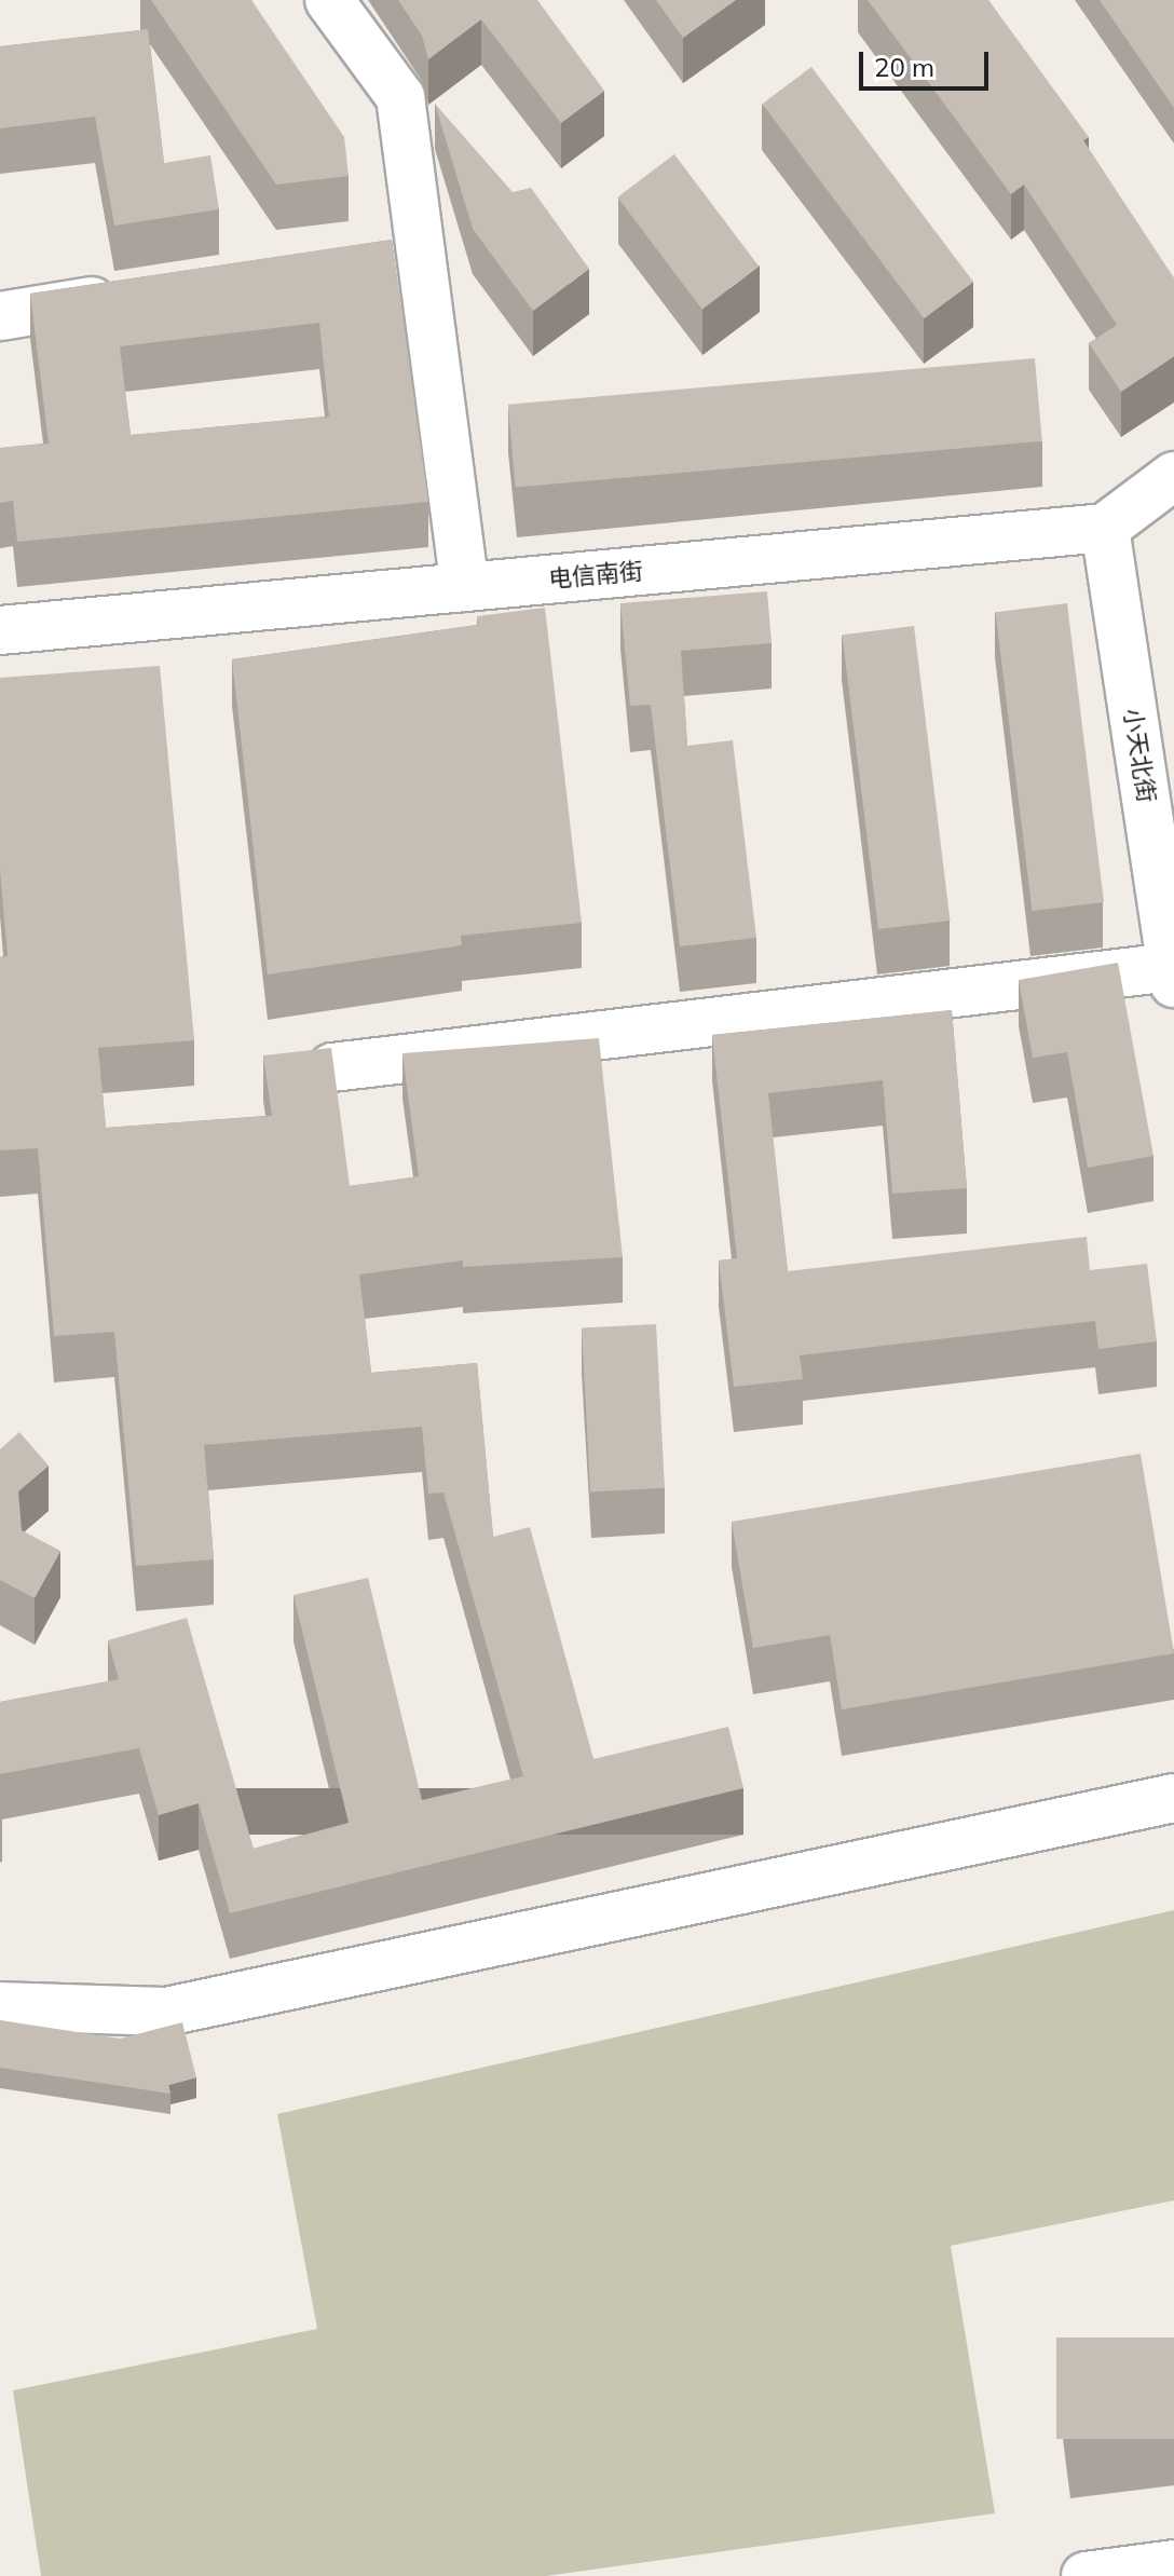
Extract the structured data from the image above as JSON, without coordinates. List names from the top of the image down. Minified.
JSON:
{"streets":{"street":["电信南街","小天北街"]},"crossings":[["电信南街","小天北街"]],"scale_bar":"20 m"}
